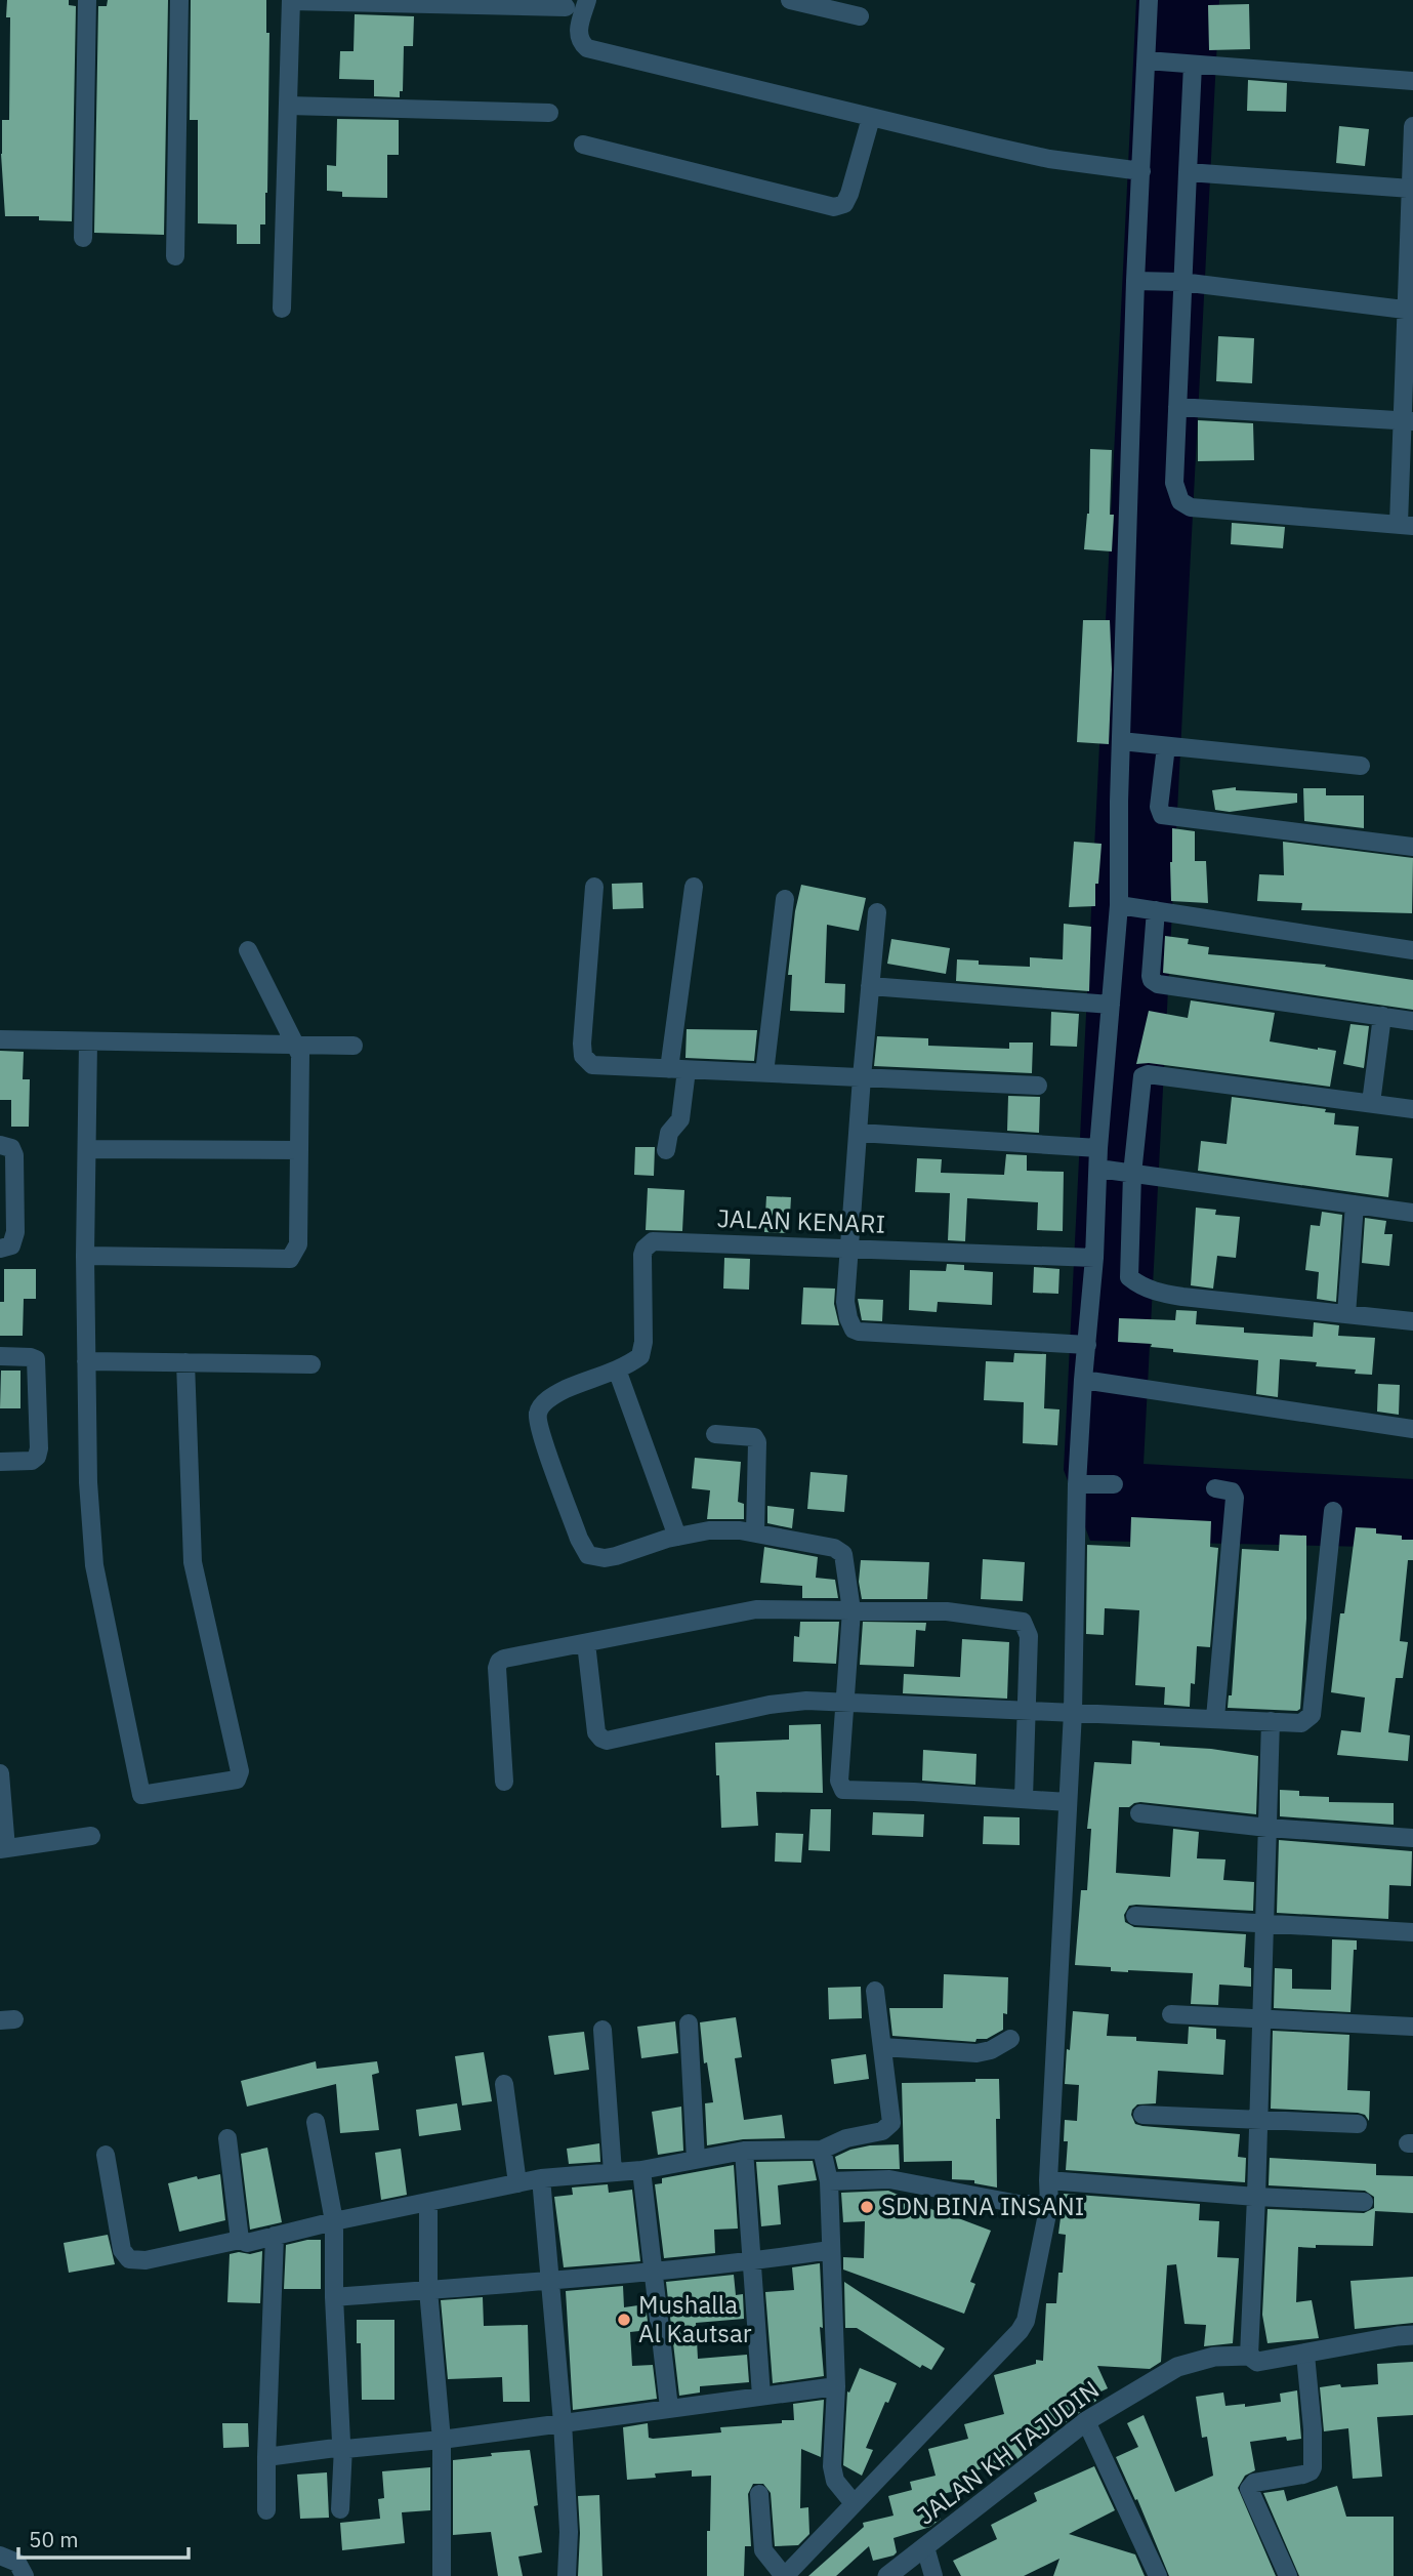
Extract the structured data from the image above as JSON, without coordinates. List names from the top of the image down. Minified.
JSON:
{"streets":{"street":["JALAN KENARI","JALAN KH TAJUDIN"]},"places":["SDN BINA INSANI","Mushalla Al Kautsar"],"scale_bar":"50 m"}
